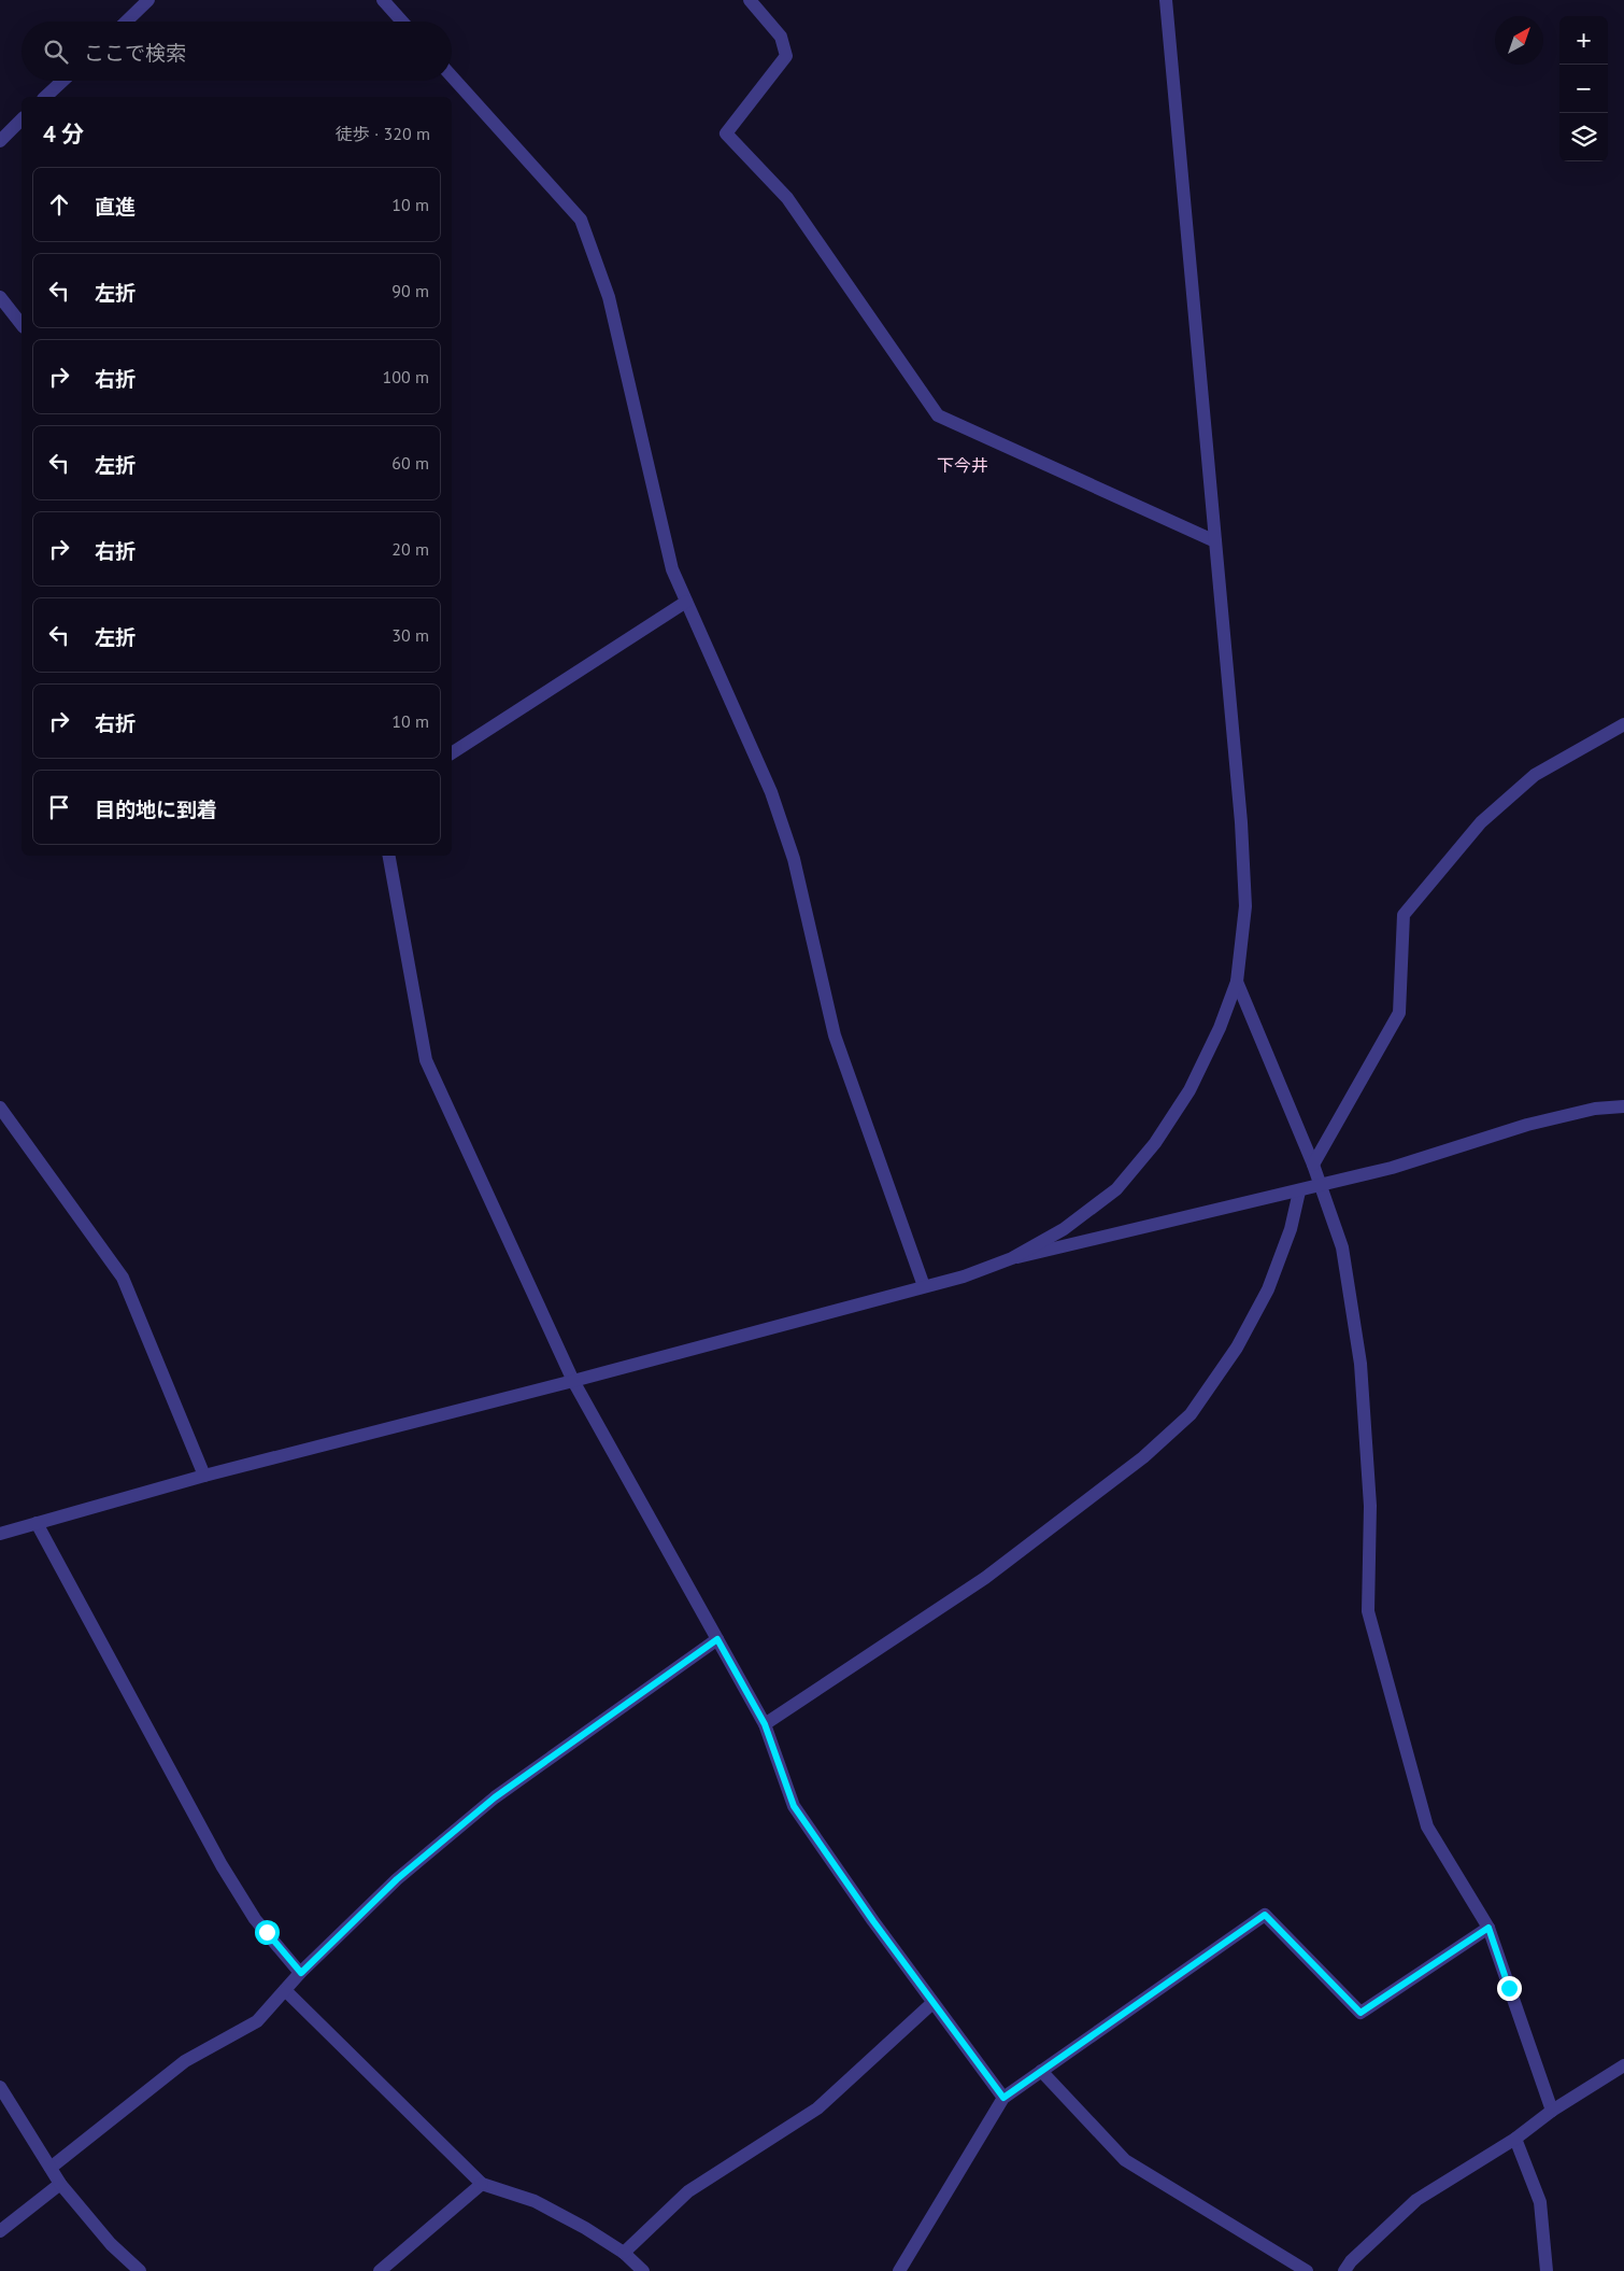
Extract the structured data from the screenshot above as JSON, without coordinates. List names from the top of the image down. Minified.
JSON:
{"districts":["下今井"],"north":"top right","page":{"map_buttons":["+","−"],"search":"ここで検索","heading":["4 分","徒歩 · 320 m"],"list":[["直進","10 m"],["左折","90 m"],["右折","100 m"],["左折","60 m"],["右折","20 m"],["左折","30 m"],["右折","10 m"],"目的地に到着"]}}
